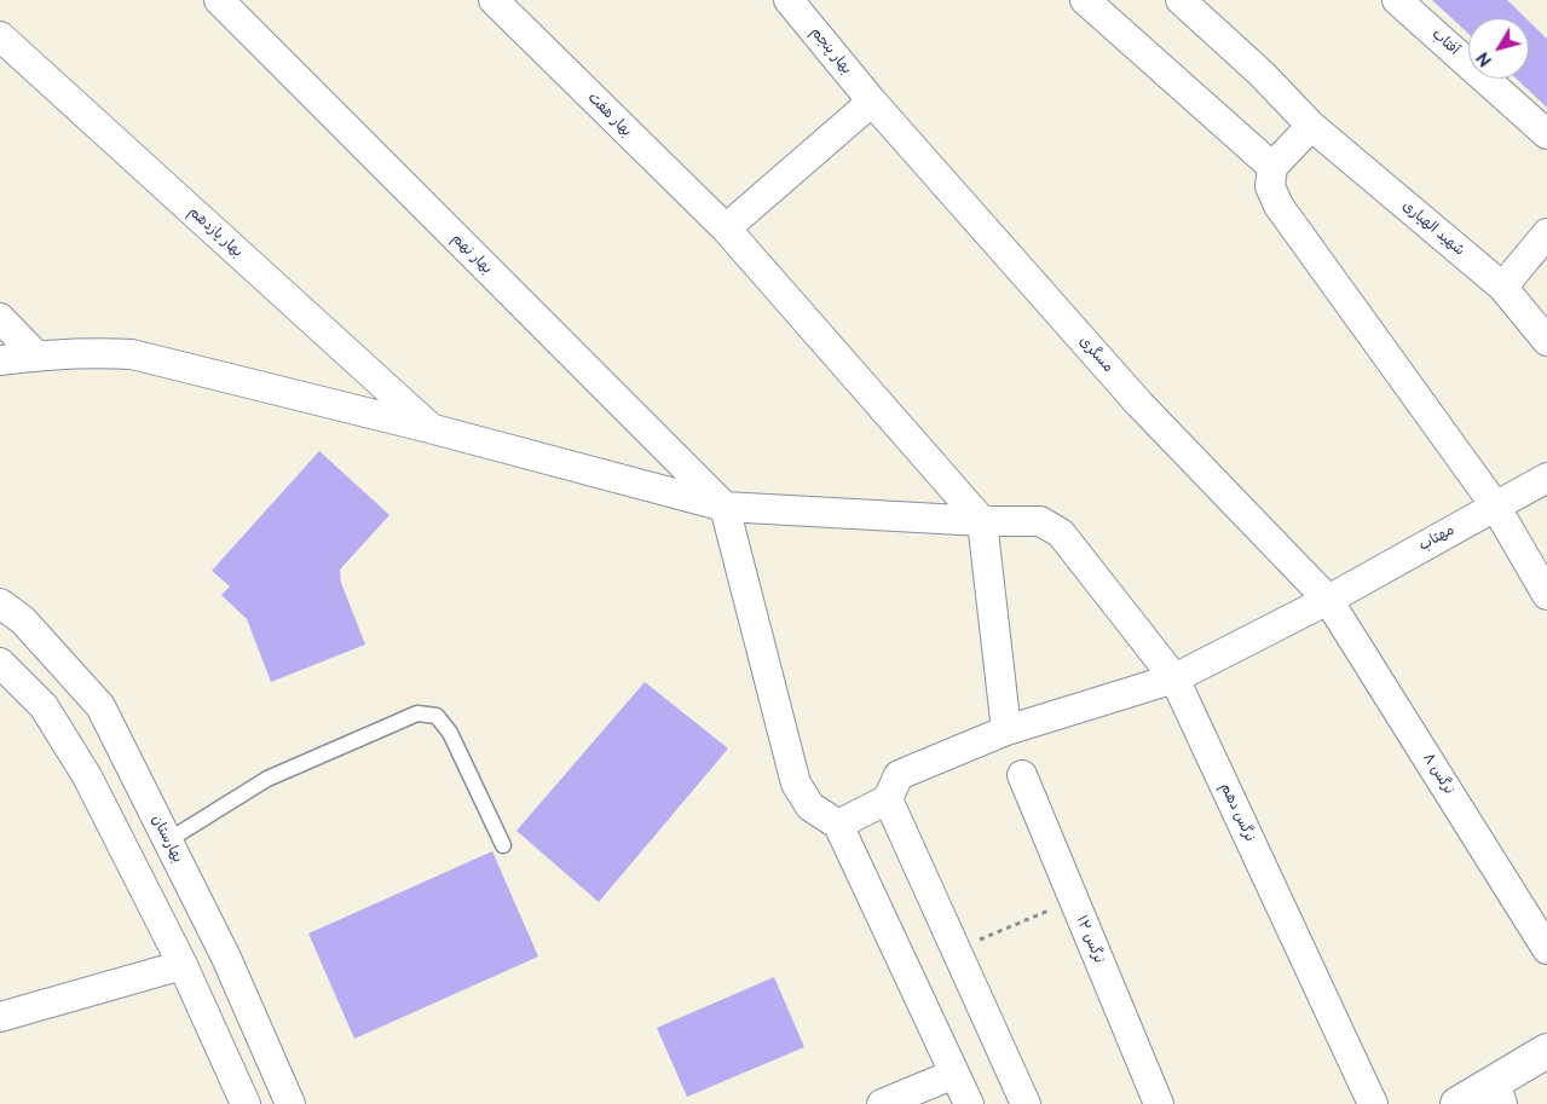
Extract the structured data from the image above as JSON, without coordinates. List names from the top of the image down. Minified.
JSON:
{"streets":{"street":["آفتاب","بهار پنجم","بهار هفت","شهید الهیاری","بهار یازدهم","بهار نهم","مسگری","مهتاب","نرگس ۸","نرگس دهم","بهارستان","نرگس ۱۲"]},"crossings":[["بهار پنجم","مسگری"],["بهار هفت","نرگس دهم"],["بهار یازدهم","نرگس دهم"],["بهار نهم","نرگس دهم"],["مسگری","مهتاب"],["مسگری","نرگس ۸"],["مهتاب","نرگس ۸"]],"north":"bottom left"}
